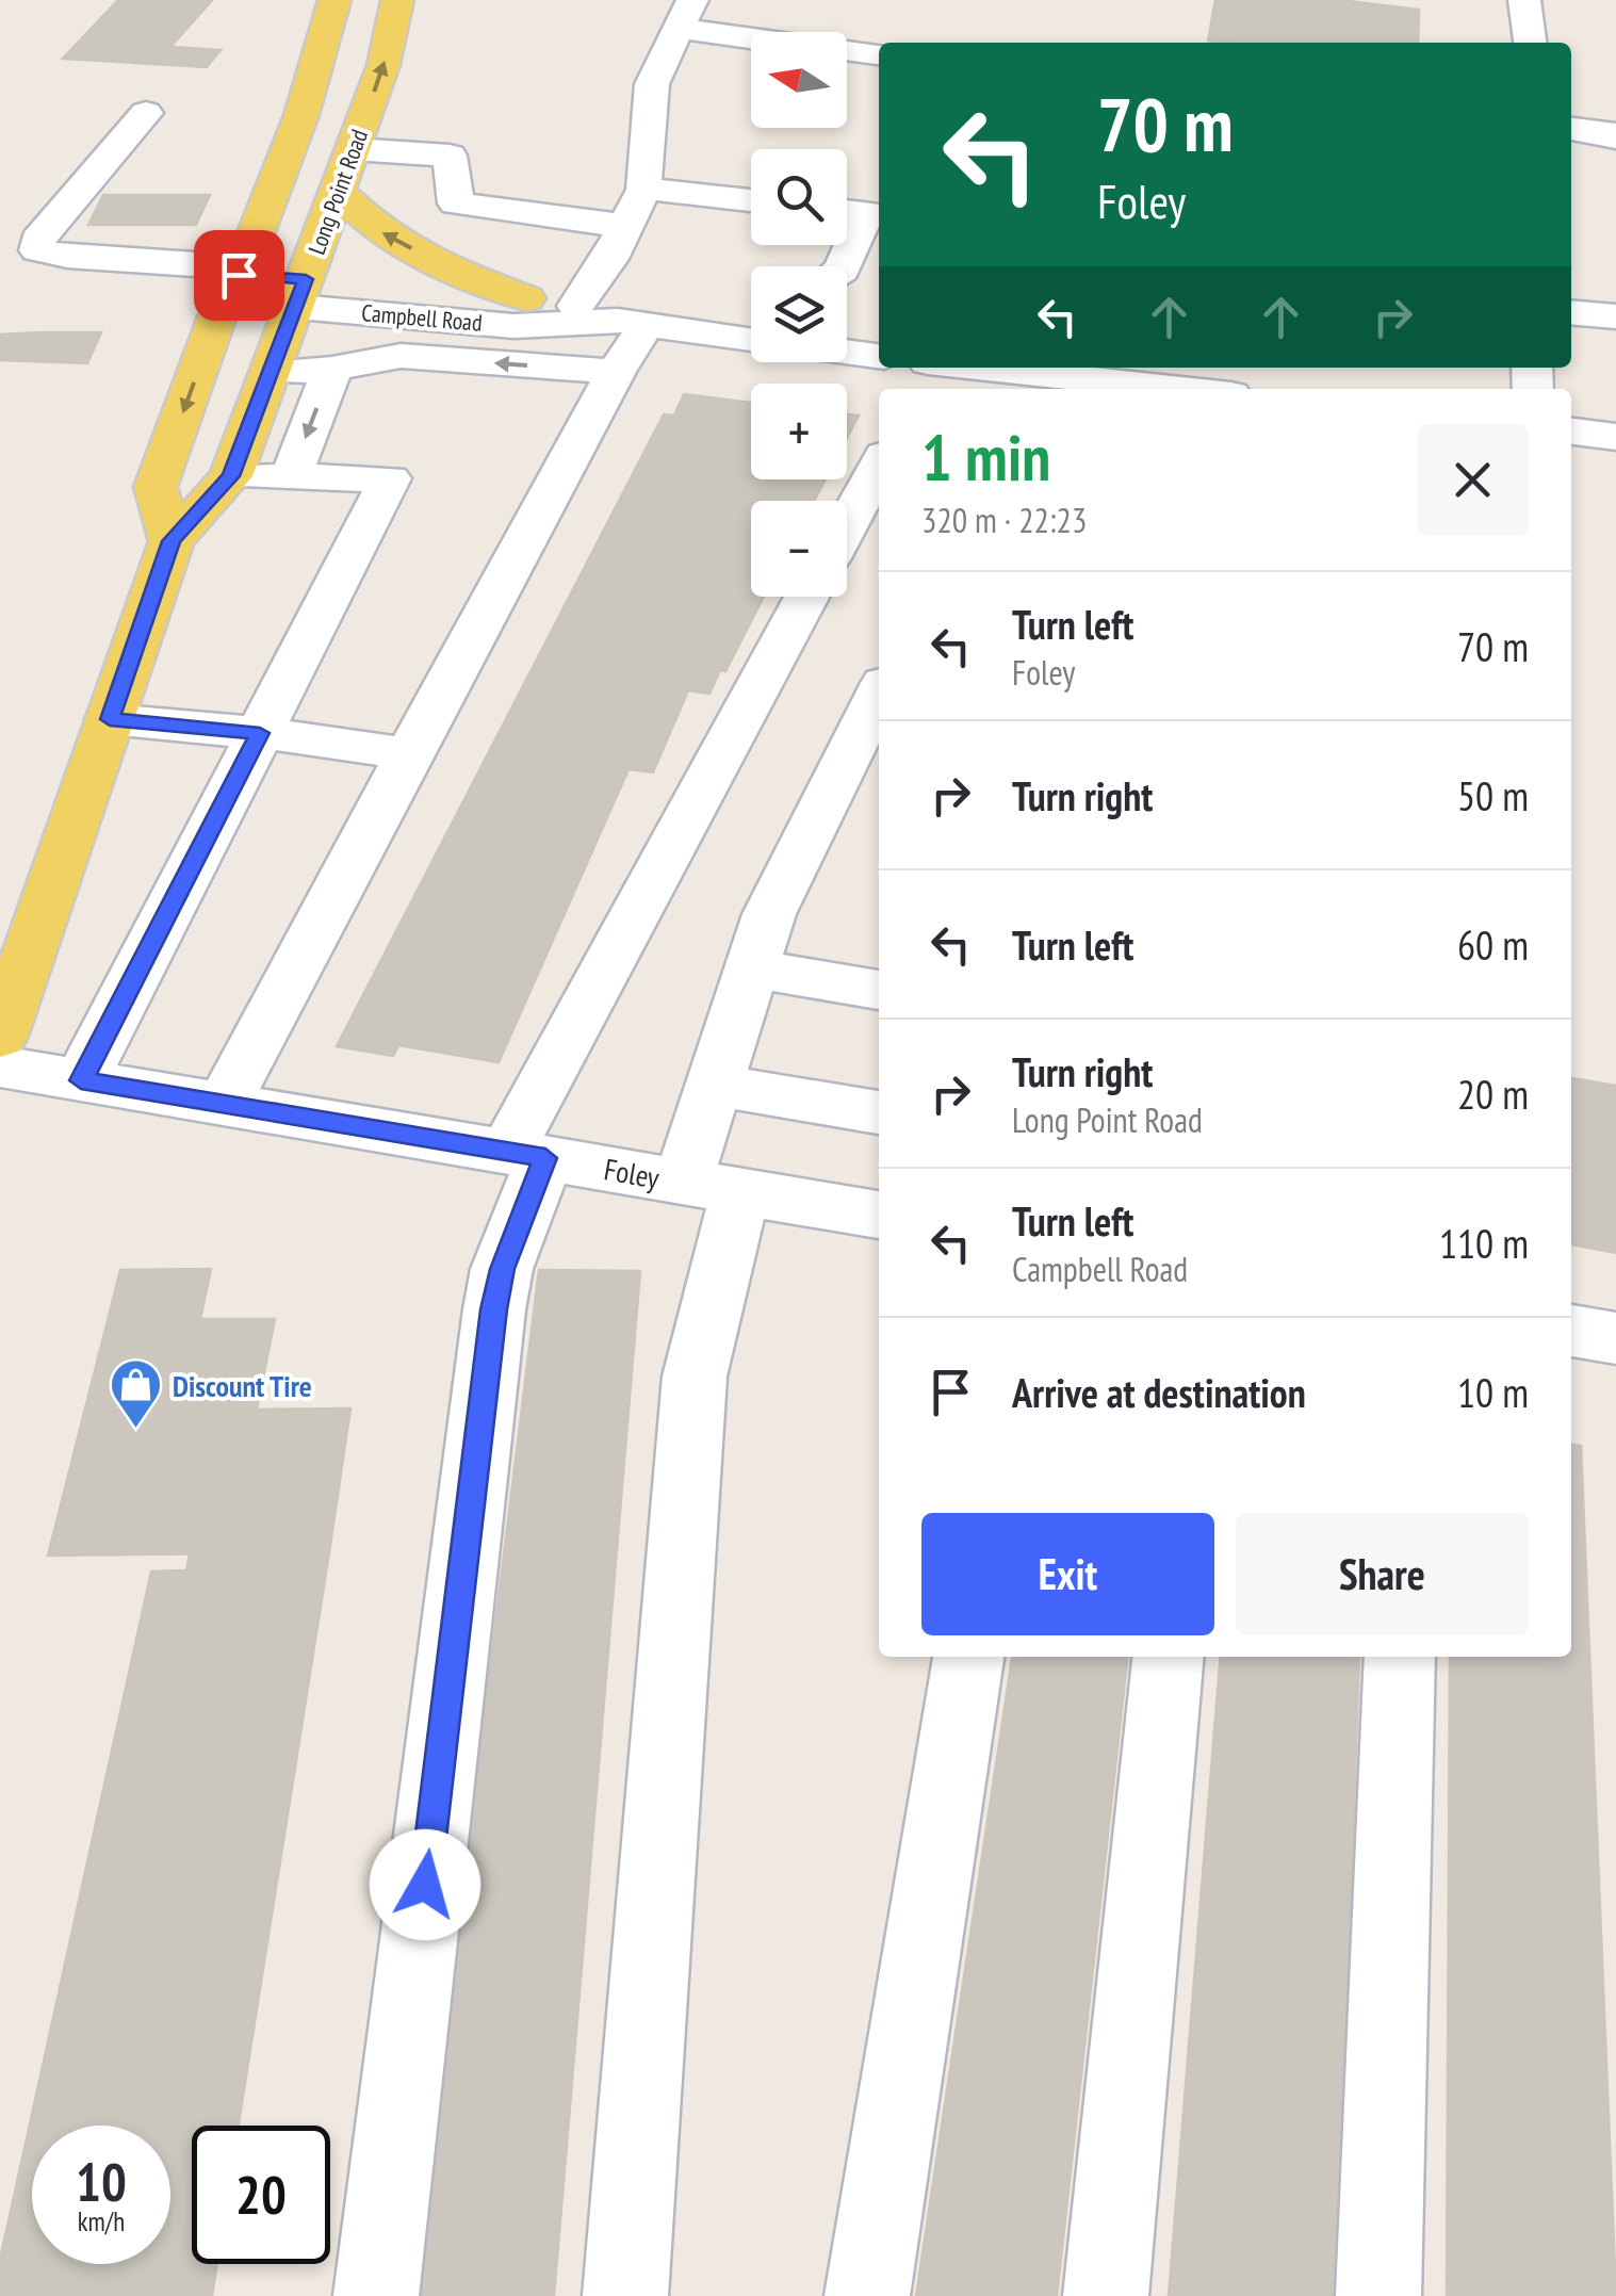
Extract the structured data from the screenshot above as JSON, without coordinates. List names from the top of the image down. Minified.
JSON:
{"streets":{"main road":["Long Point Road"],"street":["Campbell Road","Foley"]},"crossings":[["Long Point Road","Campbell Road"]],"places":{"shop":["Discount Tire"]},"north":"left","page":{"map_buttons":["+","−"],"turn":["70 m","Foley"],"heading":["1 min","320 m · 22:23"],"list":[{"name":"Turn left","note":"Foley","value":"70 m"},{"name":"Turn right","value":"50 m"},{"name":"Turn left","value":"60 m"},{"name":"Turn right","note":"Long Point Road","value":"20 m"},{"name":"Turn left","note":"Campbell Road","value":"110 m"},{"name":"Arrive at destination","value":"10 m"}],"buttons":["Exit","Share"],"speed":"10 km/h","limit":"20"}}
